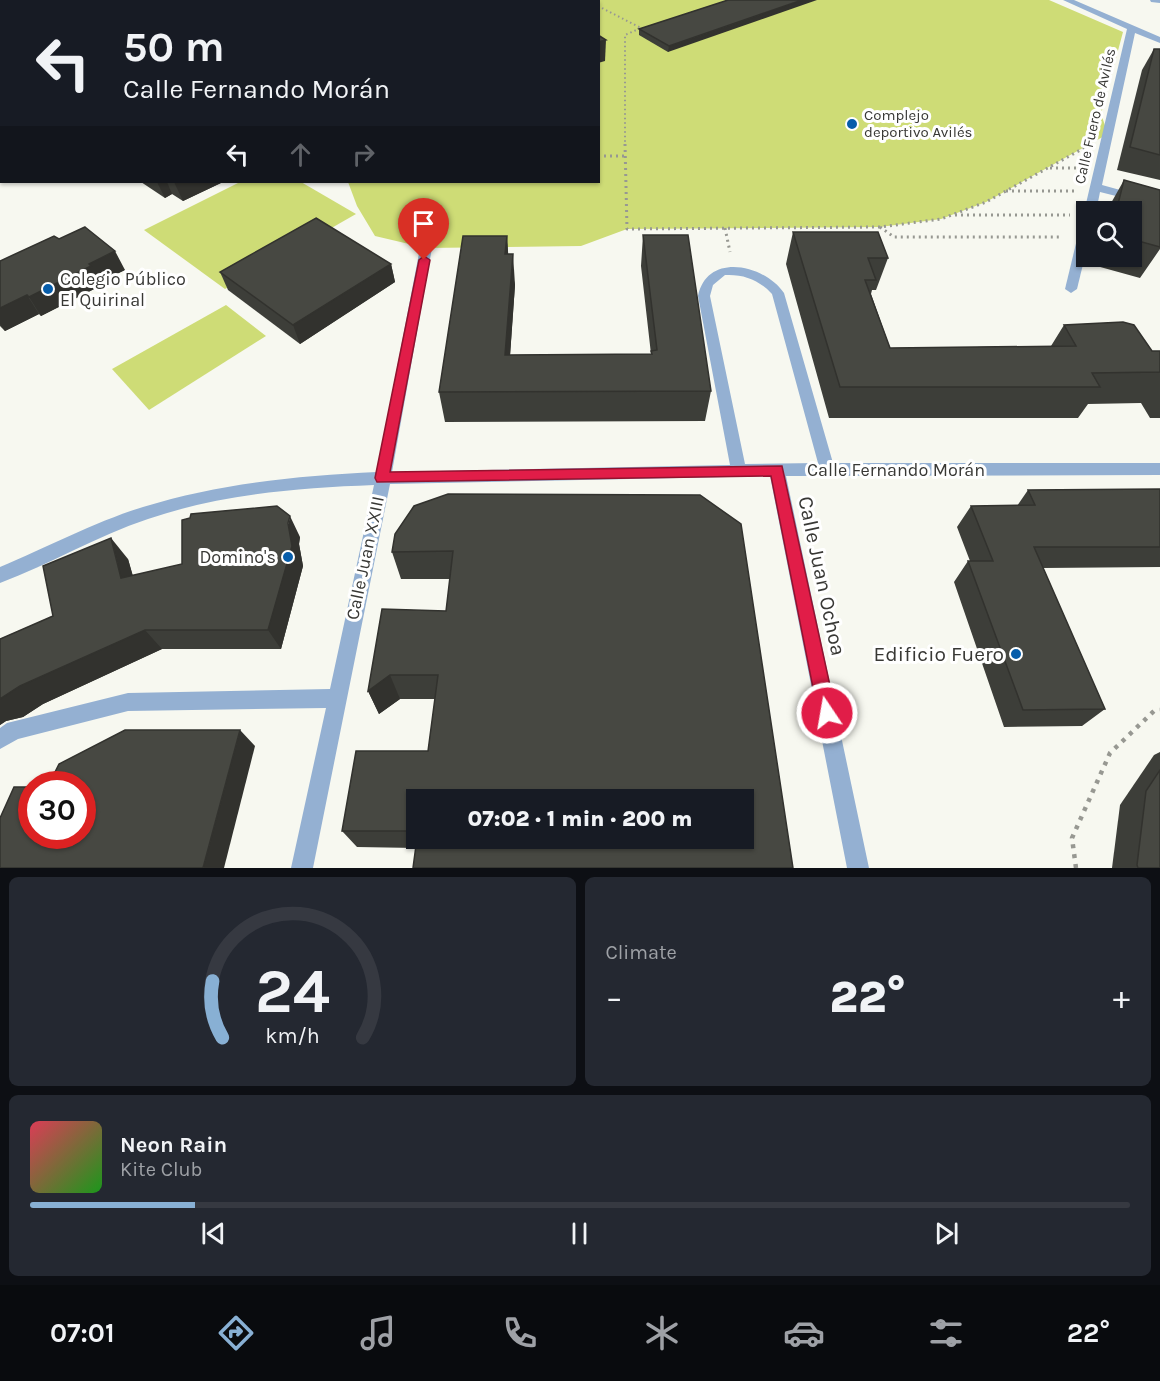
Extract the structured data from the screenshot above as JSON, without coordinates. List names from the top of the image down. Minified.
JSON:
{"streets":{"street":["Calle Fuero de Avilés","Calle Fernando Morán","Calle Juan XXIII","Calle Juan Ochoa"]},"crossings":[["Calle Fernando Morán","Calle Juan XXIII"],["Calle Fernando Morán","Calle Juan Ochoa"]],"places":["Complejo deportivo Avilés","Colegio Público El Quirinal","Domino's","Edificio Fuero"],"page":{"turn":["50 m","Calle Fernando Morán"],"limit":"30","trip":"07:02 · 1 min · 200 m","tile":"Climate","heat":["−","22°","+"],"song":["Neon Rain","Kite Club"],"tabs":["07:01","22°"],"gauge":["24","km/h"]}}
